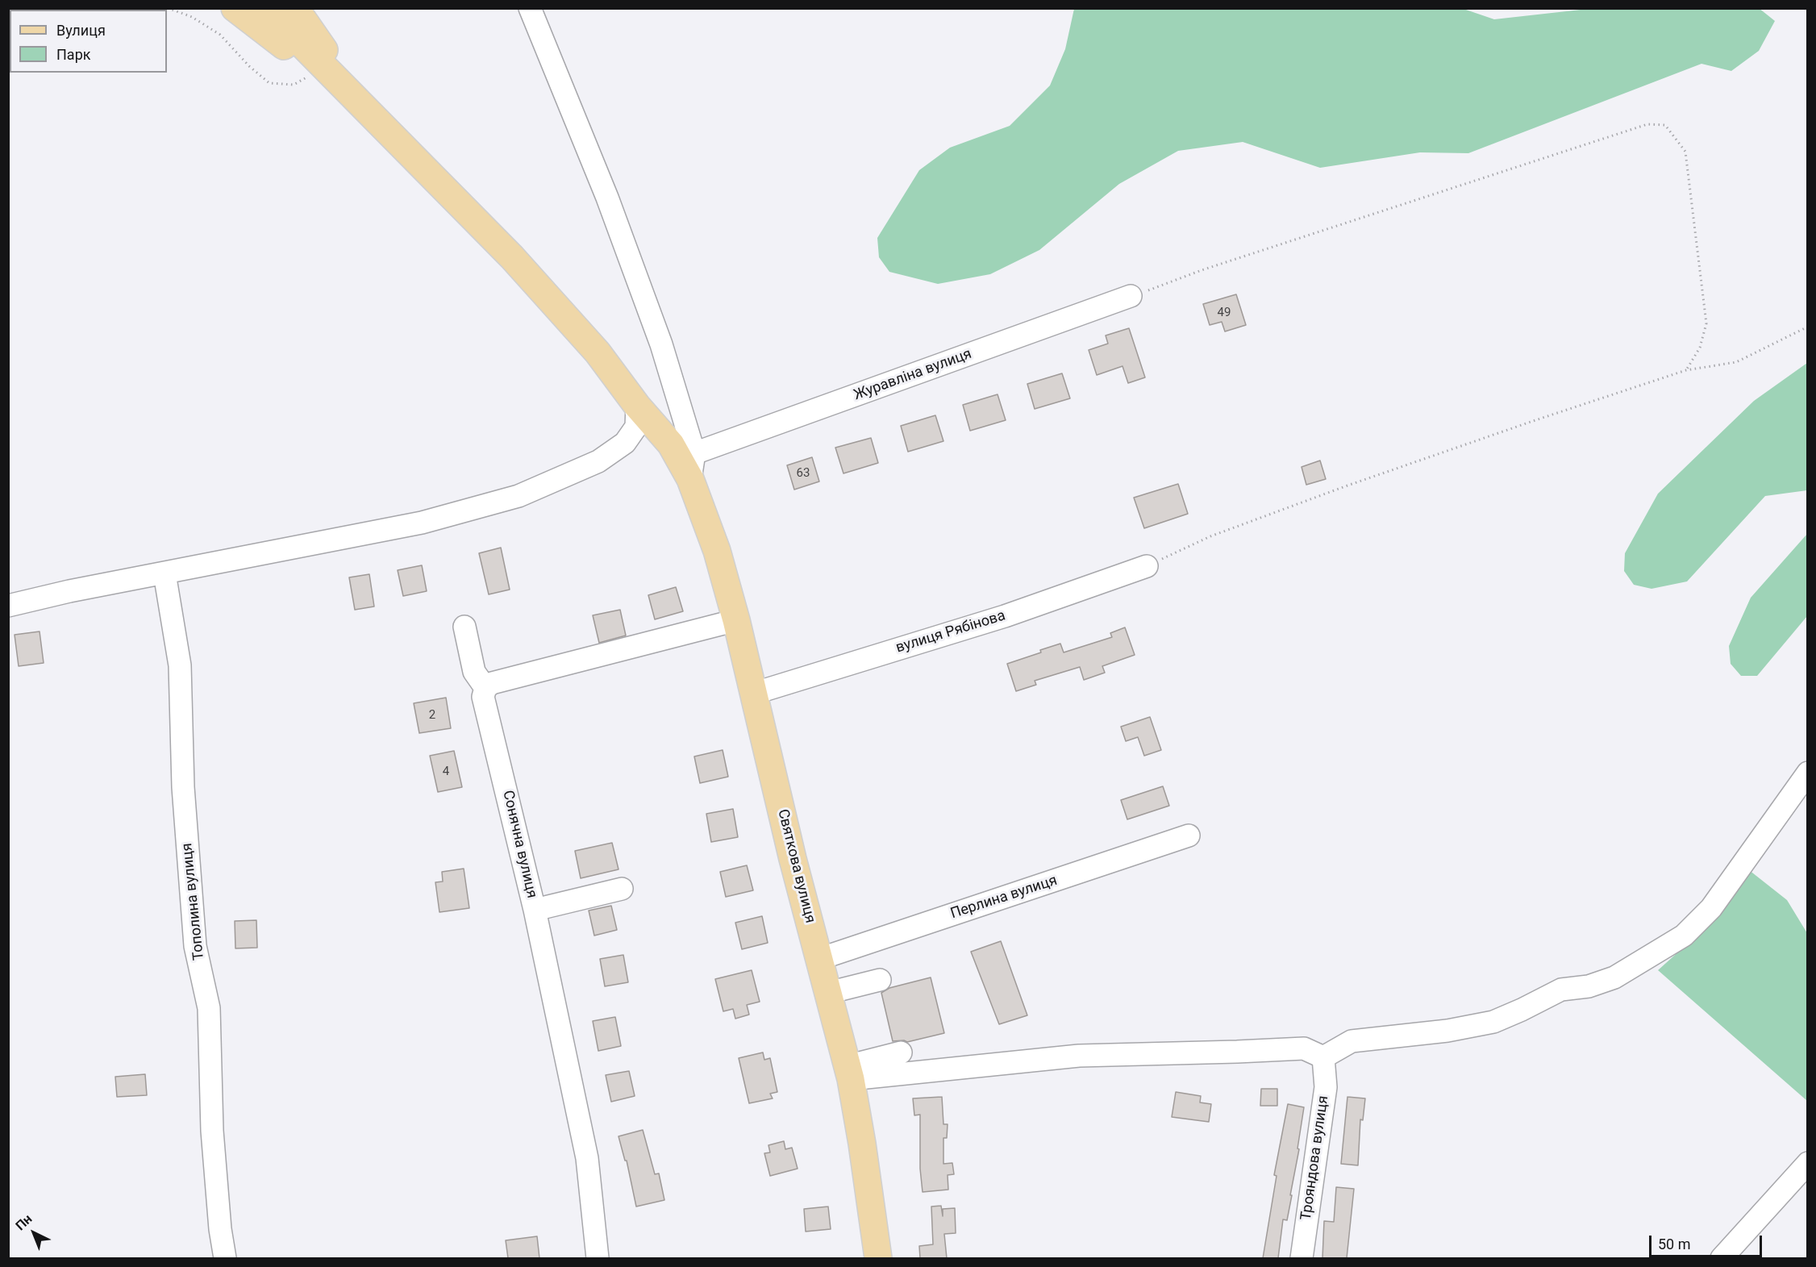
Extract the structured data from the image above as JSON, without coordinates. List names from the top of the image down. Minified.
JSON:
{"streets":{"main road":["Святкова вулиця"],"street":["Журавліна вулиця","вулиця Рябінова","Сонячна вулиця","Перлина вулиця","Тополина вулиця","Трояндова вулиця"]},"crossings":[["вулиця Рябінова","Святкова вулиця"],["Святкова вулиця","Перлина вулиця"]],"house_numbers":["49","63","2","4"],"legend":["Вулиця","Парк"],"scale_bar":"50 m","north":"top left"}
